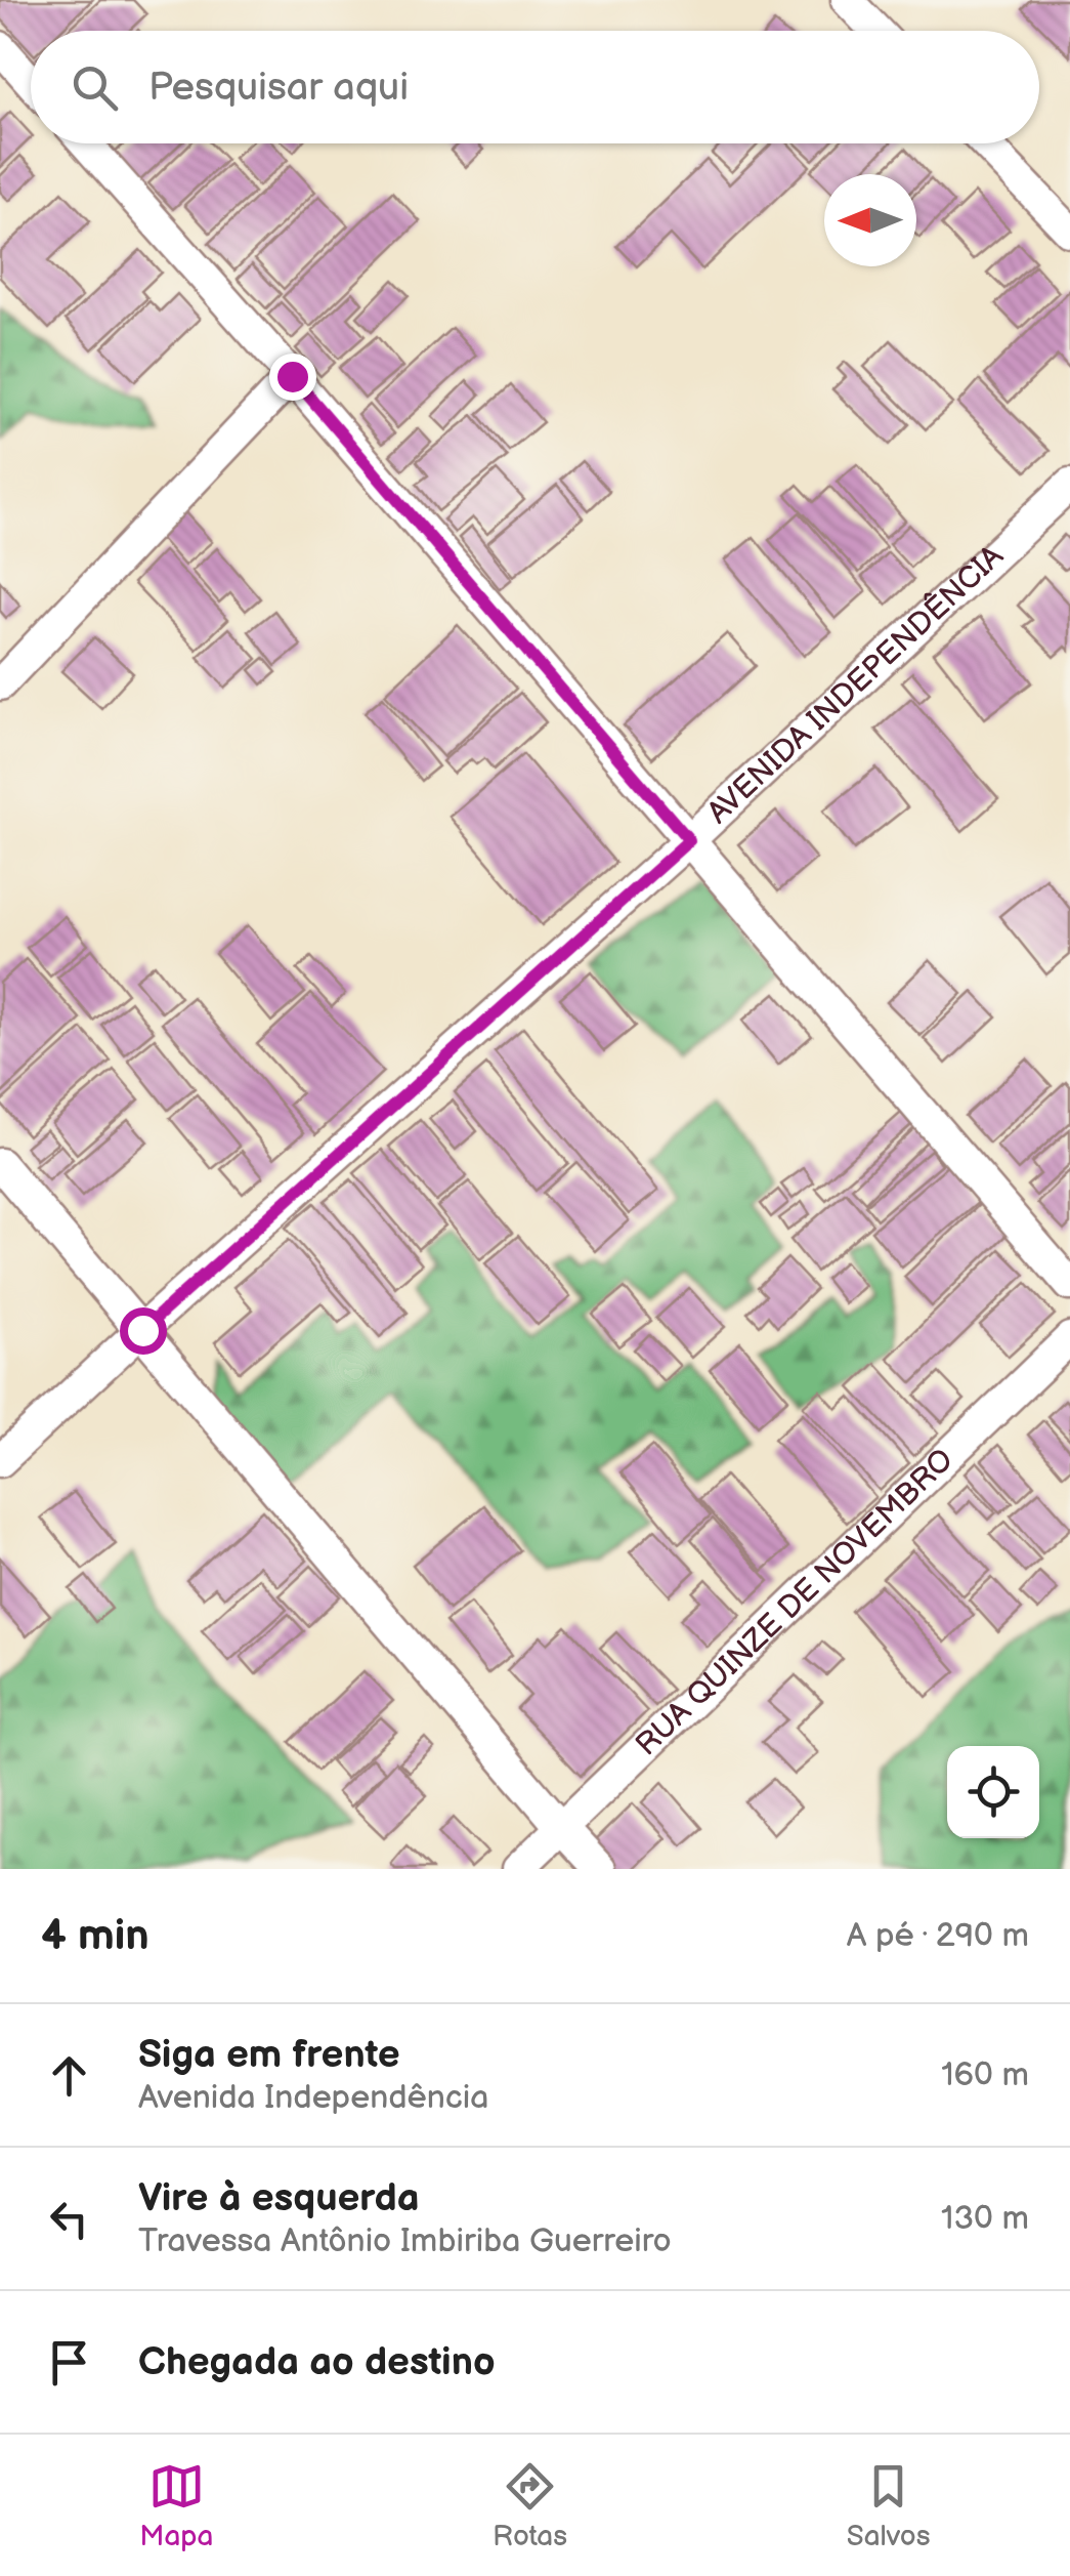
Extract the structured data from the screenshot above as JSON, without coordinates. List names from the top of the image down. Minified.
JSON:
{"streets":{"street":["AVENIDA INDEPENDÊNCIA","RUA QUINZE DE NOVEMBRO"]},"north":"left","page":{"search":"Pesquisar aqui","heading":["4 min","A pé · 290 m"],"list":[["Siga em frente","Avenida Independência","160 m"],["Vire à esquerda","Travessa Antônio Imbiriba Guerreiro","130 m"],"Chegada ao destino"],"nav":["Mapa","Rotas","Salvos"]}}
